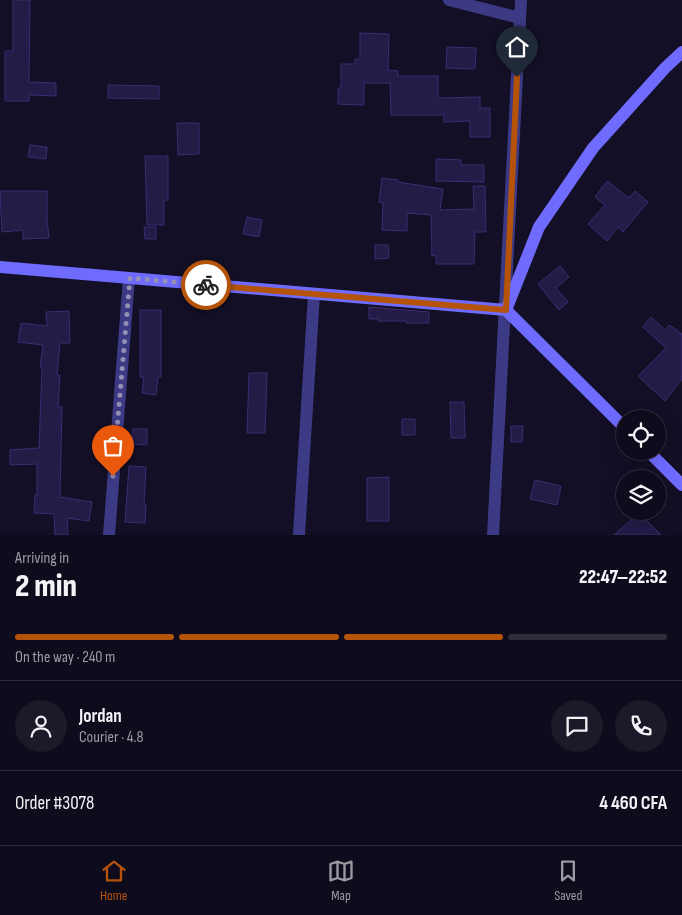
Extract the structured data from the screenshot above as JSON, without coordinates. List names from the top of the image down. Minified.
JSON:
{"page":{"heading":["2 min","Arriving in","22:47–22:52"],"panel":["Jordan","Courier · 4.8","Order #3078","4 460 CFA"],"bar":"On the way · 240 m","tabs":["Home","Map","Saved"]}}
